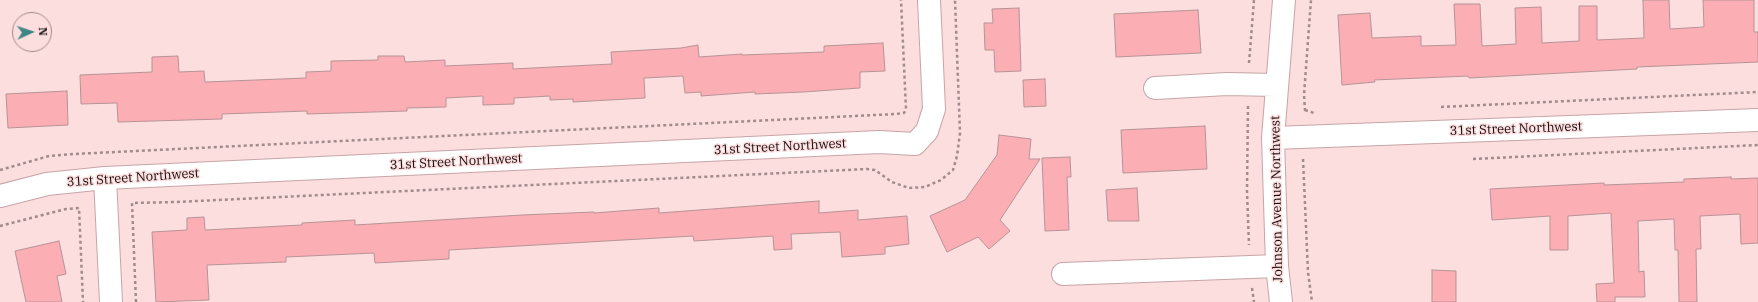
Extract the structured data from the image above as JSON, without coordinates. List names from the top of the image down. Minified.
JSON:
{"streets":{"street":["31st Street Northwest","Johnson Avenue Northwest"]},"crossings":[["31st Street Northwest","Johnson Avenue Northwest"]],"north":"right"}
